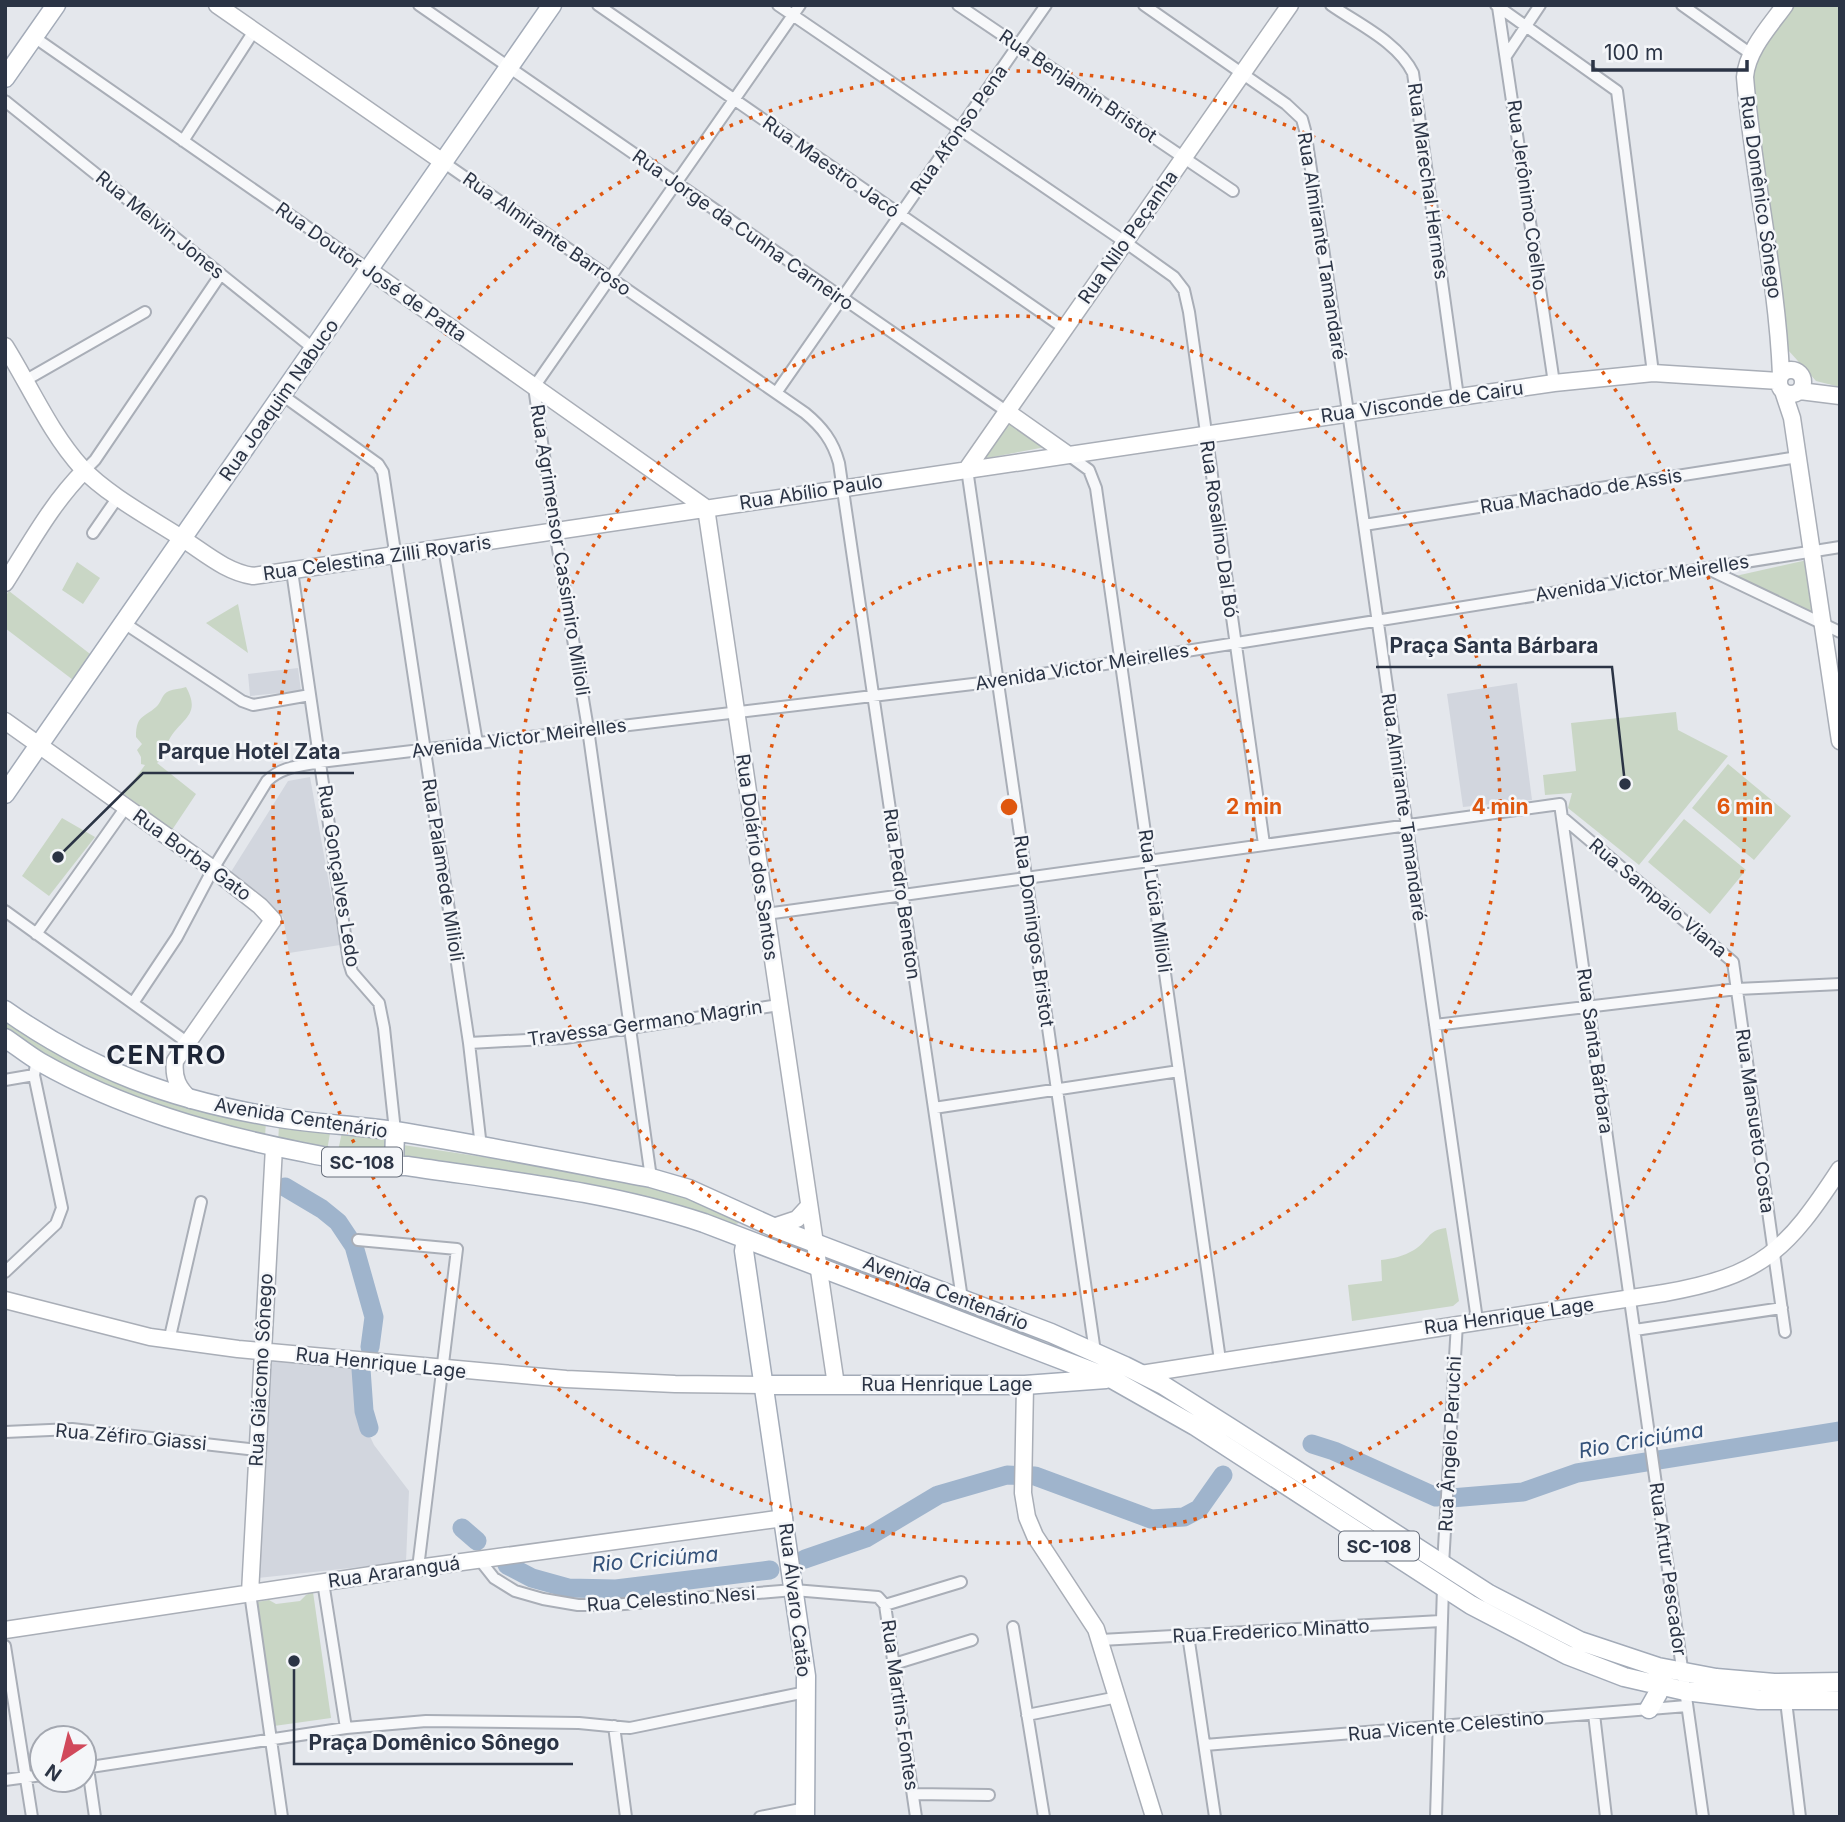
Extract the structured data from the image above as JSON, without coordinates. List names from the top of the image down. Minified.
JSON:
{"streets":{"main road":["Rua Joaquim Nabuco","Avenida Centenário","SC-108","Rua Henrique Lage","Rua Álvaro Catão"],"street":["Rua Benjamin Bristot","Rua Afonso Pena","Rua Maestro Jacó","Rua Marechal Hermes","Rua Jerônimo Coelho","Rua Domênico Sônego","Rua Melvin Jones","Rua Jorge da Cunha Carneiro","Rua Almirante Barroso","Rua Nilo Peçanha","Rua Almirante Tamandaré","Rua Doutor José de Patta","Rua Visconde de Cairu","Rua Machado de Assis","Rua Abílio Paulo","Rua Rosalino Dal Bó","Rua Agrimensor Cassimiro Milioli","Rua Celestina Zilli Rovaris","Avenida Victor Meirelles","Rua Borba Gato","Rua Dolário dos Santos","Rua Palamede Milioli","Rua Gonçalves Ledo","Rua Pedro Beneton","Rua Sampaio Viana","Rua Lúcia Milioli","Rua Domingos Bristot","Travessa Germano Magrin","Rua Santa Bárbara","Rua Mansueto Costa","Rua Giácomo Sônego","Rua Zéfiro Giassi","Rua Ângelo Peruchi","Rua Artur Pescador","Rua Araranguá","Rua Celestino Nesi","Rua Frederico Minatto","Rua Martins Fontes","Rua Vicente Celestino"]},"crossings":[["Rua Benjamin Bristot","Rua Afonso Pena"],["Rua Benjamin Bristot","Rua Nilo Peçanha"],["Rua Afonso Pena","Rua Maestro Jacó"],["Rua Afonso Pena","Rua Jorge da Cunha Carneiro"],["Rua Afonso Pena","Rua Almirante Barroso"],["Rua Afonso Pena","Rua Rosalino Dal Bó"],["Rua Maestro Jacó","Rua Nilo Peçanha"],["Rua Maestro Jacó","Rua Agrimensor Cassimiro Milioli"],["Rua Marechal Hermes","Rua Visconde de Cairu"],["Rua Jerônimo Coelho","Rua Visconde de Cairu"],["Rua Domênico Sônego","Rua Visconde de Cairu"],["Rua Domênico Sônego","Rua Machado de Assis"],["Rua Domênico Sônego","Avenida Victor Meirelles"],["Rua Melvin Jones","Rua Joaquim Nabuco"],["Rua Jorge da Cunha Carneiro","Rua Nilo Peçanha"],["Rua Jorge da Cunha Carneiro","Rua Joaquim Nabuco"],["Rua Jorge da Cunha Carneiro","Rua Visconde de Cairu"],["Rua Jorge da Cunha Carneiro","Rua Abílio Paulo"],["Rua Jorge da Cunha Carneiro","Rua Agrimensor Cassimiro Milioli"],["Rua Jorge da Cunha Carneiro","Rua Lúcia Milioli"],["Rua Almirante Barroso","Rua Joaquim Nabuco"],["Rua Almirante Barroso","Rua Abílio Paulo"],["Rua Almirante Barroso","Rua Agrimensor Cassimiro Milioli"],["Rua Almirante Barroso","Rua Pedro Beneton"],["Rua Nilo Peçanha","Rua Almirante Tamandaré"],["Rua Nilo Peçanha","Rua Abílio Paulo"],["Rua Nilo Peçanha","Rua Rosalino Dal Bó"],["Rua Nilo Peçanha","Rua Domingos Bristot"],["Rua Almirante Tamandaré","Rua Visconde de Cairu"],["Rua Almirante Tamandaré","Rua Machado de Assis"],["Rua Almirante Tamandaré","Avenida Victor Meirelles"],["Rua Almirante Tamandaré","Rua Santa Bárbara"],["Rua Almirante Tamandaré","Rua Henrique Lage"],["Rua Doutor José de Patta","Rua Joaquim Nabuco"],["Rua Doutor José de Patta","Rua Abílio Paulo"],["Rua Doutor José de Patta","Rua Agrimensor Cassimiro Milioli"],["Rua Doutor José de Patta","Rua Dolário dos Santos"],["Rua Joaquim Nabuco","Rua Celestina Zilli Rovaris"],["Rua Joaquim Nabuco","Rua Borba Gato"],["Rua Joaquim Nabuco","Rua Palamede Milioli"],["Rua Visconde de Cairu","Rua Abílio Paulo"],["Rua Visconde de Cairu","Rua Rosalino Dal Bó"],["Rua Visconde de Cairu","Rua Lúcia Milioli"],["Rua Abílio Paulo","Rua Agrimensor Cassimiro Milioli"],["Rua Abílio Paulo","Rua Celestina Zilli Rovaris"],["Rua Abílio Paulo","Rua Dolário dos Santos"],["Rua Abílio Paulo","Rua Pedro Beneton"],["Rua Abílio Paulo","Rua Lúcia Milioli"],["Rua Abílio Paulo","Rua Domingos Bristot"],["Rua Rosalino Dal Bó","Rua Agrimensor Cassimiro Milioli"],["Rua Rosalino Dal Bó","Avenida Victor Meirelles"],["Rua Agrimensor Cassimiro Milioli","Rua Celestina Zilli Rovaris"],["Rua Agrimensor Cassimiro Milioli","Avenida Victor Meirelles"],["Rua Agrimensor Cassimiro Milioli","Travessa Germano Magrin"],["Rua Agrimensor Cassimiro Milioli","Avenida Centenário"],["Rua Celestina Zilli Rovaris","Rua Palamede Milioli"],["Rua Celestina Zilli Rovaris","Rua Gonçalves Ledo"],["Avenida Victor Meirelles","Rua Borba Gato"],["Avenida Victor Meirelles","Rua Dolário dos Santos"],["Avenida Victor Meirelles","Rua Palamede Milioli"],["Avenida Victor Meirelles","Rua Gonçalves Ledo"],["Avenida Victor Meirelles","Rua Pedro Beneton"],["Avenida Victor Meirelles","Rua Lúcia Milioli"],["Avenida Victor Meirelles","Rua Domingos Bristot"],["Rua Dolário dos Santos","Travessa Germano Magrin"],["Rua Dolário dos Santos","Avenida Centenário"],["Rua Dolário dos Santos","Rua Henrique Lage"],["Rua Palamede Milioli","Travessa Germano Magrin"],["Rua Palamede Milioli","Avenida Centenário"],["Rua Gonçalves Ledo","Avenida Centenário"],["Rua Pedro Beneton","Avenida Centenário"],["Rua Sampaio Viana","Rua Santa Bárbara"],["Rua Sampaio Viana","Rua Mansueto Costa"],["Rua Lúcia Milioli","Rua Henrique Lage"],["Rua Domingos Bristot","Avenida Centenário"],["Rua Santa Bárbara","Rua Henrique Lage"],["Rua Santa Bárbara","Rua Artur Pescador"],["Avenida Centenário","Rua Henrique Lage"],["Avenida Centenário","Rua Giácomo Sônego"],["Avenida Centenário","Rua Ângelo Peruchi"],["Avenida Centenário","Rua Artur Pescador"],["Avenida Centenário","Rua Álvaro Catão"],["Avenida Centenário","Rua Vicente Celestino"],["Rua Mansueto Costa","Rua Henrique Lage"],["Rua Henrique Lage","Rua Giácomo Sônego"],["Rua Henrique Lage","Rua Ângelo Peruchi"],["Rua Henrique Lage","Rua Artur Pescador"],["Rua Henrique Lage","Rua Álvaro Catão"],["Rua Giácomo Sônego","Rua Zéfiro Giassi"],["Rua Giácomo Sônego","Rua Araranguá"],["Rua Artur Pescador","Rua Vicente Celestino"],["Rua Araranguá","Rua Celestino Nesi"],["Rua Araranguá","Rua Álvaro Catão"],["Rua Celestino Nesi","Rua Álvaro Catão"],["Rua Celestino Nesi","Rua Martins Fontes"],["Rua Álvaro Catão","Rua Martins Fontes"]],"districts":["CENTRO"],"water":["Rio Criciúma"],"places":["Praça Santa Bárbara","Parque Hotel Zata","Praça Domênico Sônego"],"scale_bar":"100 m","north":"bottom left","rings":["2 min","4 min","6 min"]}
